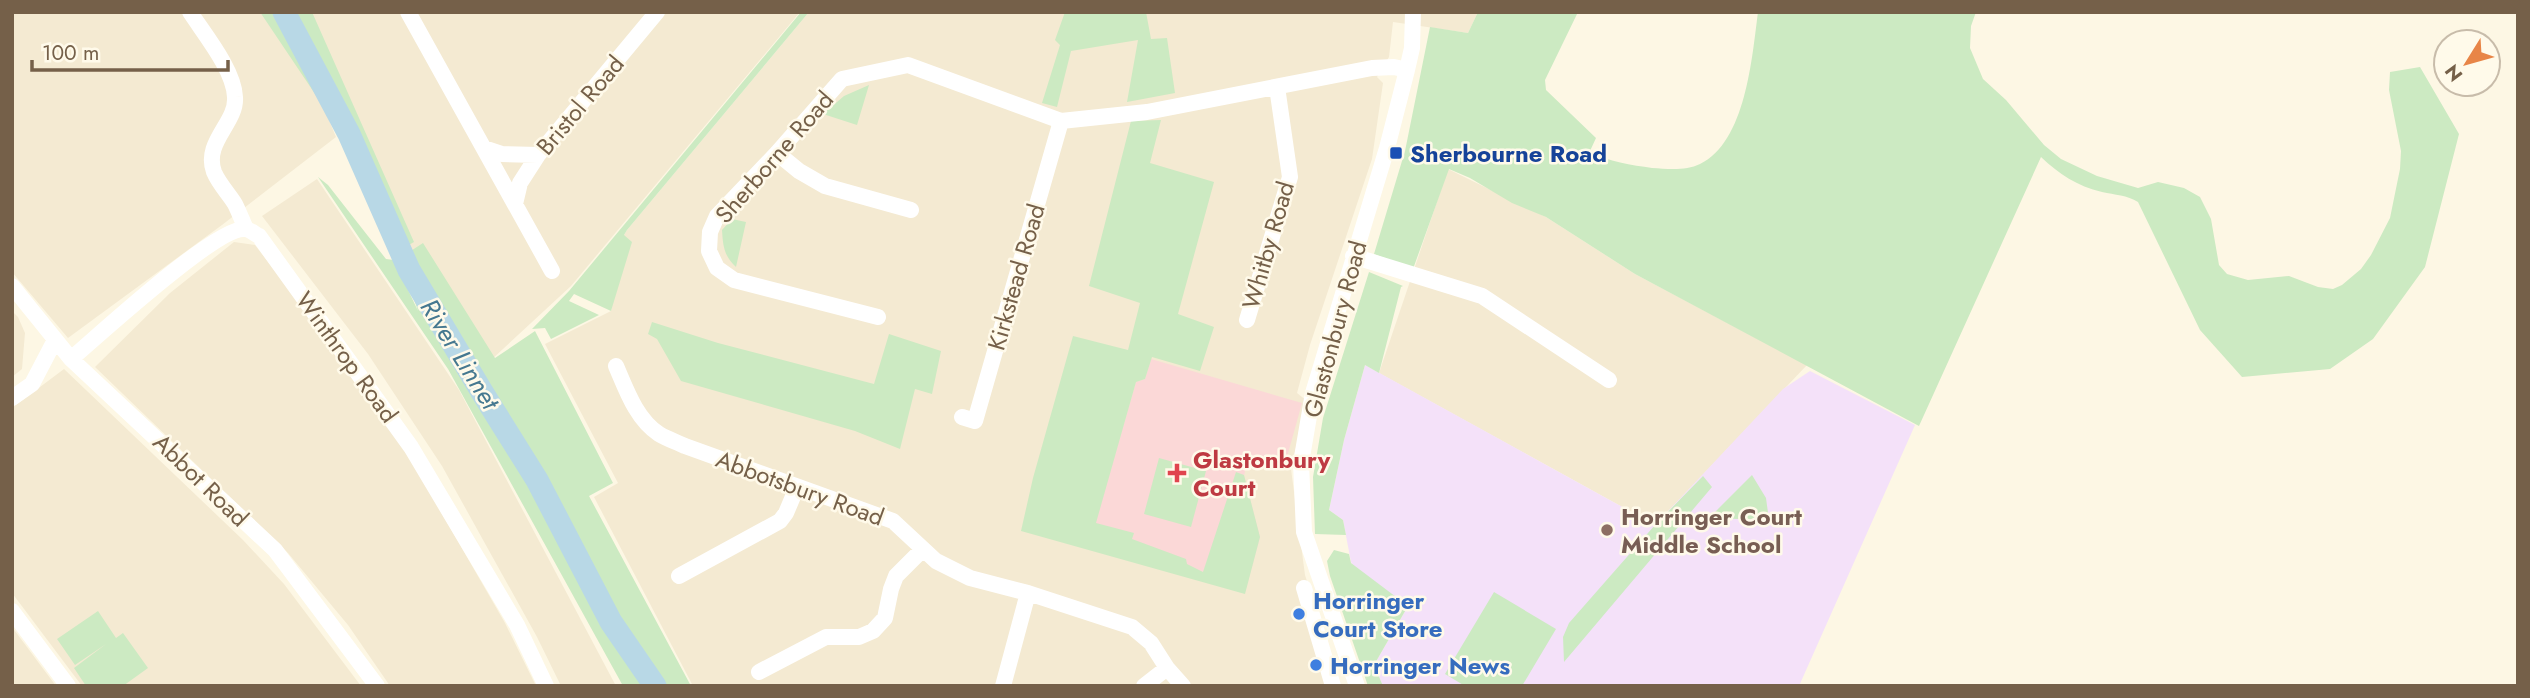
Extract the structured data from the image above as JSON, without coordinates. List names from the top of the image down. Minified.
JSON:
{"streets":{"street":["Bristol Road","Sherborne Road","Whitby Road","Kirkstead Road","Glastonbury Road","Winthrop Road","Abbot Road","Abbotsbury Road"]},"crossings":[["Sherborne Road","Whitby Road"],["Sherborne Road","Kirkstead Road"],["Sherborne Road","Glastonbury Road"]],"water":["River Linnet"],"places":{"transit":["Sherbourne Road"],"health":["Glastonbury Court"],"other":["Horringer Court Middle School","Horringer Court Store","Horringer News"]},"scale_bar":"100 m","north":"bottom left"}
